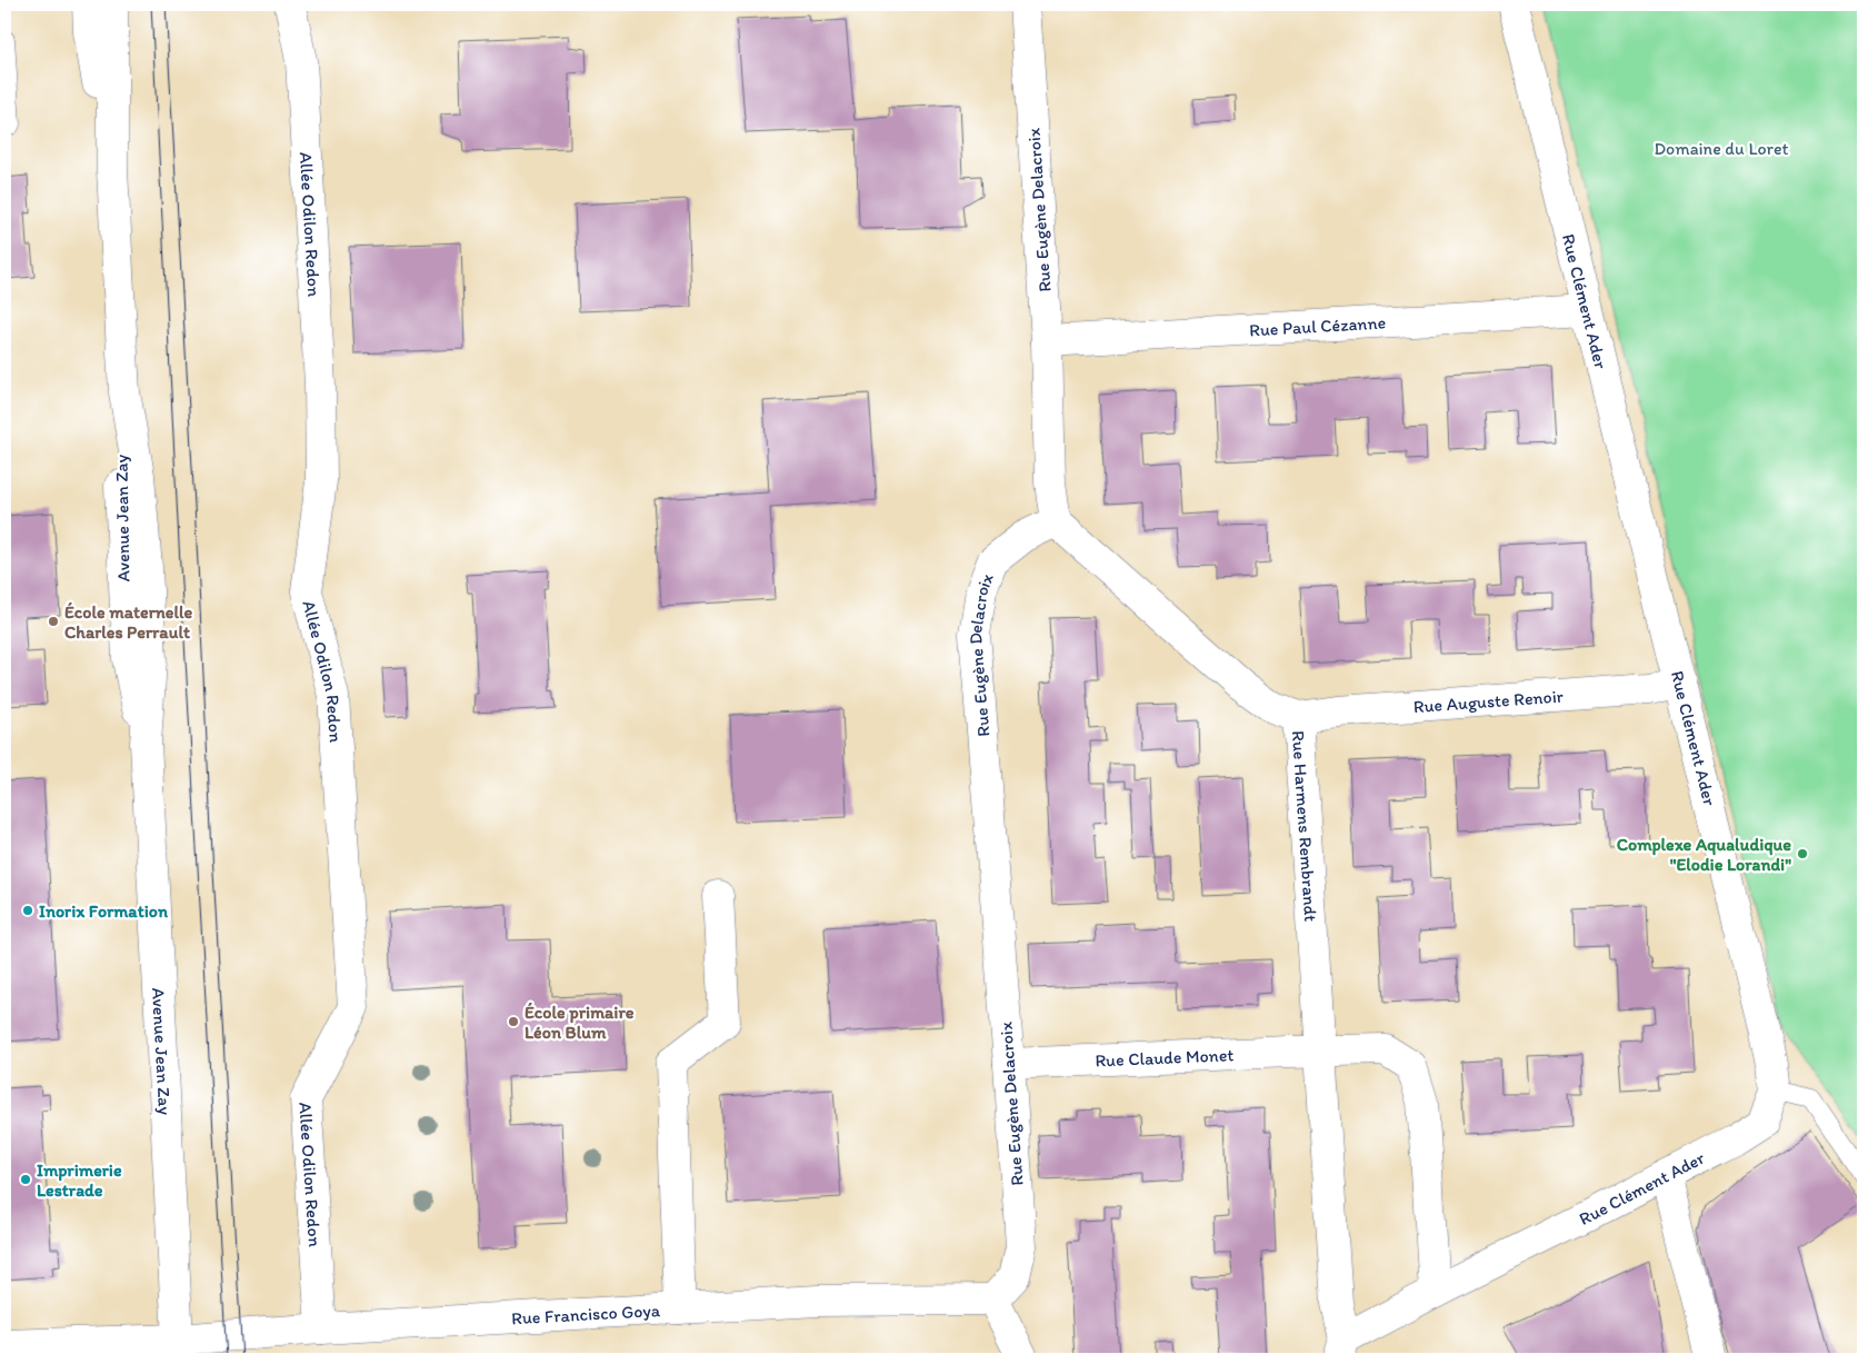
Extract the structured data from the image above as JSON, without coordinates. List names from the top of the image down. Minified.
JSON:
{"streets":{"street":["Rue Eugène Delacroix","Allée Odilon Redon","Rue Clément Ader","Rue Paul Cézanne","Avenue Jean Zay","Rue Auguste Renoir","Rue Harmens Rembrandt","Rue Claude Monet","Rue Francisco Goya"]},"crossings":[["Rue Eugène Delacroix","Rue Paul Cézanne"],["Rue Eugène Delacroix","Rue Harmens Rembrandt"],["Rue Eugène Delacroix","Rue Claude Monet"],["Rue Eugène Delacroix","Rue Francisco Goya"],["Allée Odilon Redon","Rue Francisco Goya"],["Rue Clément Ader","Rue Paul Cézanne"],["Rue Clément Ader","Rue Auguste Renoir"],["Rue Clément Ader","Rue Harmens Rembrandt"],["Avenue Jean Zay","Rue Francisco Goya"],["Rue Auguste Renoir","Rue Harmens Rembrandt"],["Rue Harmens Rembrandt","Rue Claude Monet"]],"parks":["Domaine du Loret"],"places":["École maternelle Charles Perrault","Complexe Aqualudique \"Elodie Lorandi\"","Inorix Formation","École primaire Léon Blum","Imprimerie Lestrade"]}
